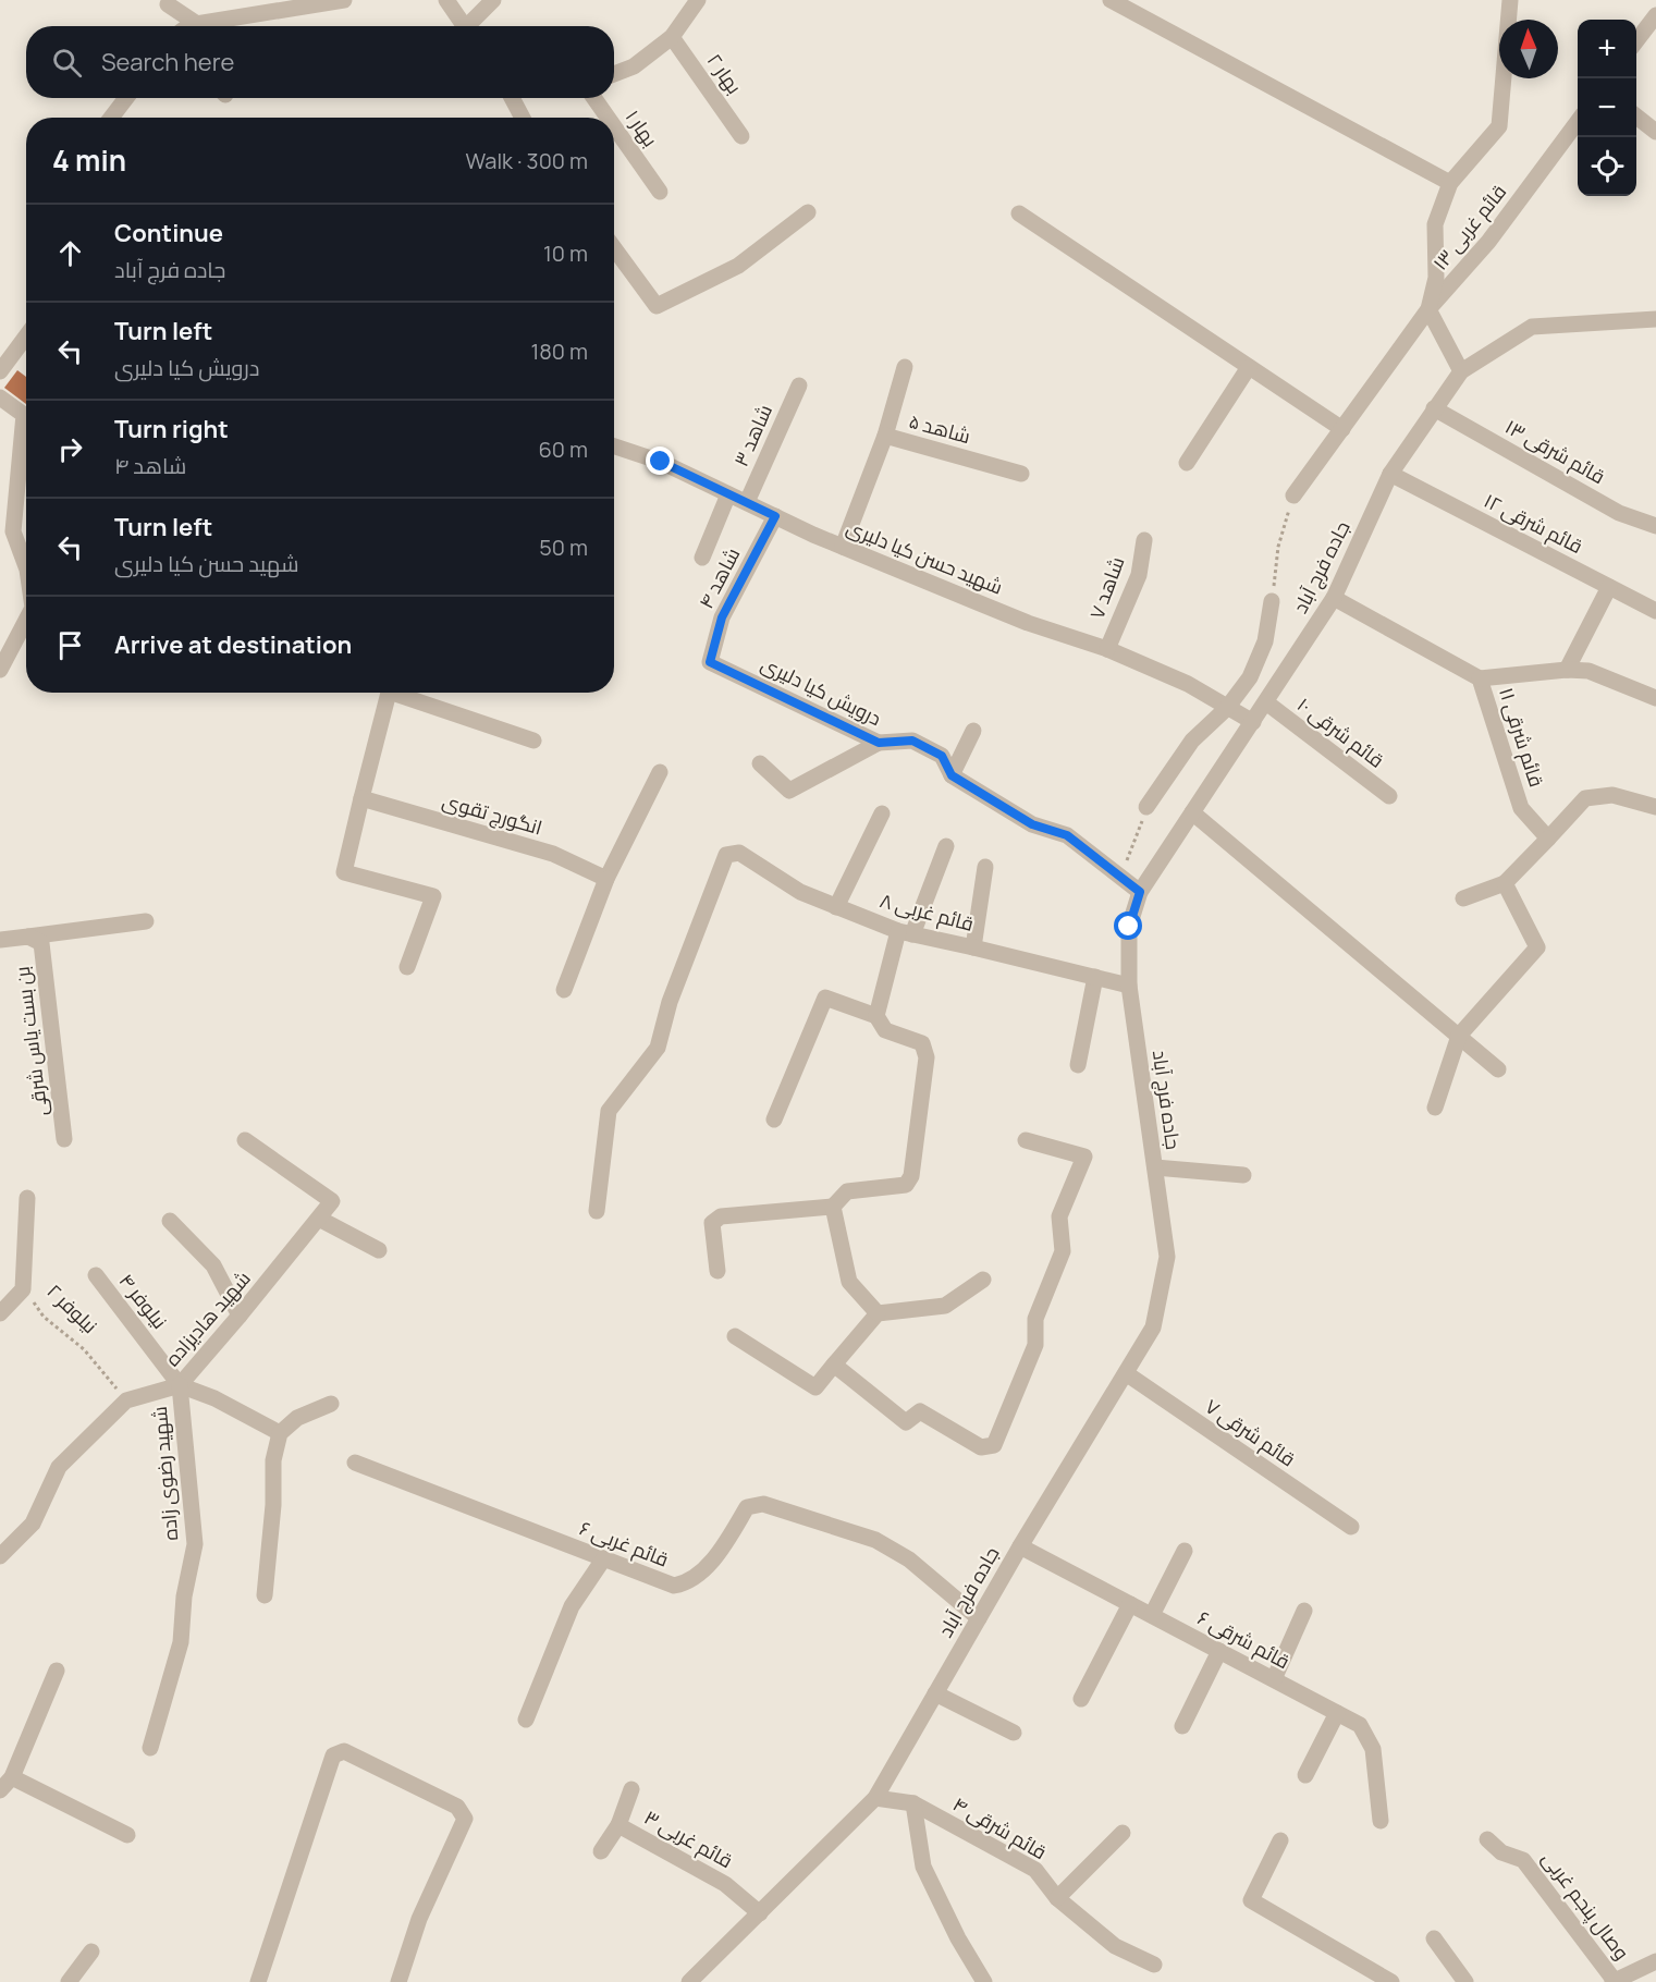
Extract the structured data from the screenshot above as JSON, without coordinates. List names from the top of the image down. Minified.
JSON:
{"streets":{"street":["بهار ۲","بهار ۱","قائم غربی ۱۳","شاهد ۵","شاهد ۳","قائم شرقی ۱۳","قائم شرقی ۱۲","شهید حسن کیا دلیری","جاده فرج آباد","شاهد ۴","شاهد ۷","درویش کیا دلیری","قائم شرقی ۱۰","قائم شرقی ۱۱","انگورج تقوی","قائم غربی ۸","بن بست یاس شرقی","نیلوفر ۴","نیلوفر ۲","شهید هادیزاده","قائم شرقی ۷","شهید رضوی زاده","قائم غربی ۶","قائم شرقی ۶","قائم شرقی ۴","قائم غربی ۳","وصال پنجم غربی"]},"crossings":[["شاهد ۵","شهید حسن کیا دلیری"],["شاهد ۳","شهید حسن کیا دلیری"],["قائم شرقی ۱۳","جاده فرج آباد"],["قائم شرقی ۱۲","جاده فرج آباد"],["شهید حسن کیا دلیری","جاده فرج آباد"],["شهید حسن کیا دلیری","شاهد ۴"],["شهید حسن کیا دلیری","شاهد ۷"],["جاده فرج آباد","درویش کیا دلیری"],["جاده فرج آباد","قائم شرقی ۱۰"],["جاده فرج آباد","قائم شرقی ۱۱"],["جاده فرج آباد","قائم غربی ۸"],["جاده فرج آباد","قائم شرقی ۷"],["جاده فرج آباد","قائم غربی ۶"],["جاده فرج آباد","قائم شرقی ۶"],["جاده فرج آباد","قائم شرقی ۴"],["جاده فرج آباد","قائم غربی ۳"],["شاهد ۴","درویش کیا دلیری"],["نیلوفر ۴","شهید هادیزاده"],["نیلوفر ۴","شهید رضوی زاده"],["نیلوفر ۲","شهید هادیزاده"],["شهید هادیزاده","شهید رضوی زاده"]],"north":"top","page":{"map_buttons":["+","−"],"search":"Search here","heading":["4 min","Walk · 300 m"],"list":[["Continue","جاده فرج آباد","10 m"],["Turn left","درویش کیا دلیری","180 m"],["Turn right","شاهد ۴","60 m"],["Turn left","شهید حسن کیا دلیری","50 m"],"Arrive at destination"]}}
